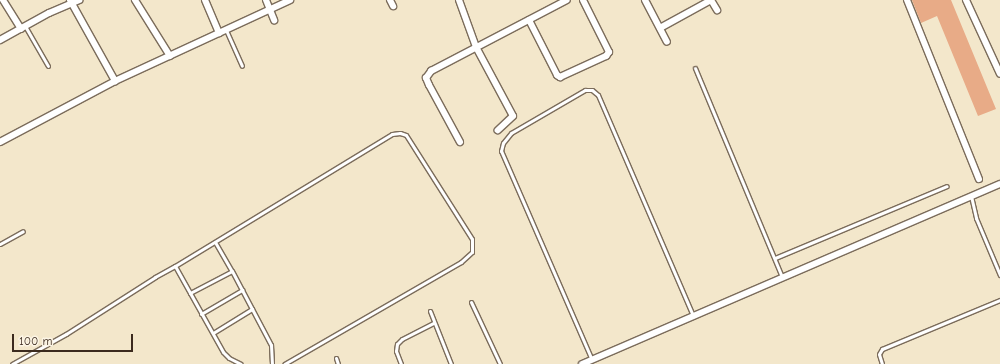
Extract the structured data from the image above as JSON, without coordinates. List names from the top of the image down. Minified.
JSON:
{"scale_bar":"100 m"}
